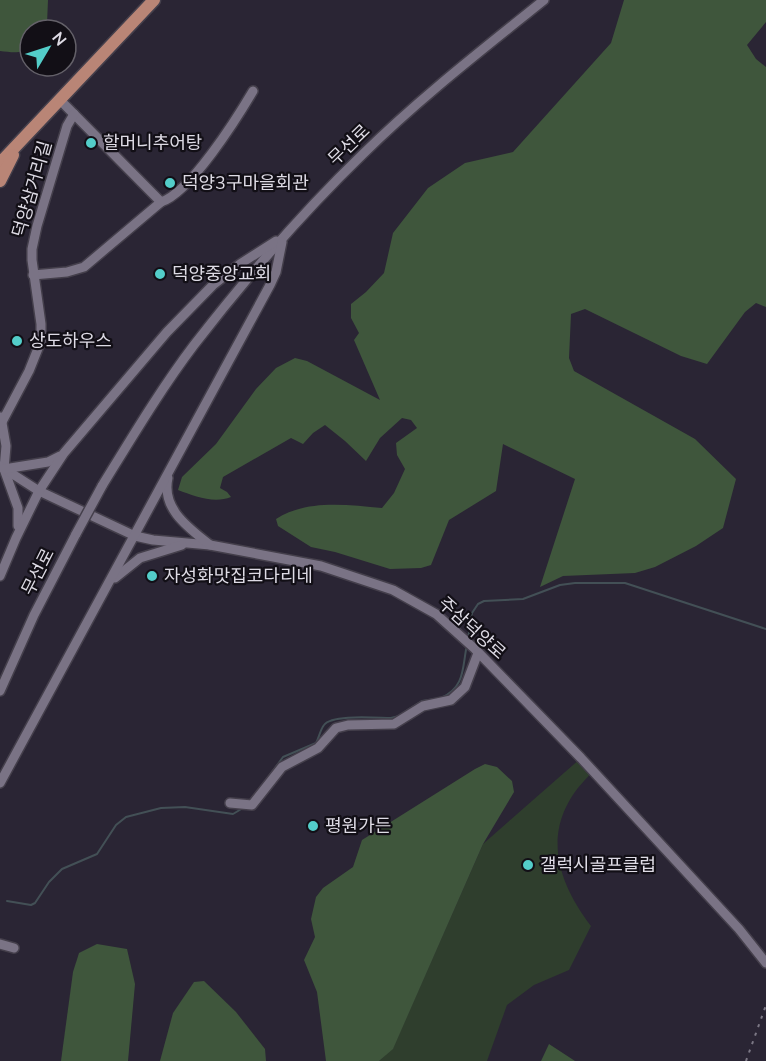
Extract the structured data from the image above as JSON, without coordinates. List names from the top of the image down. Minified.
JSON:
{"streets":{"street":["무선로","덕양삼거리길","주삼덕양로"]},"places":["할머니추어탕","덕양3구마을회관","덕양중앙교회","상도하우스","자성화맛집코다리네","평원가든","갤럭시골프클럽"],"north":"top right"}
